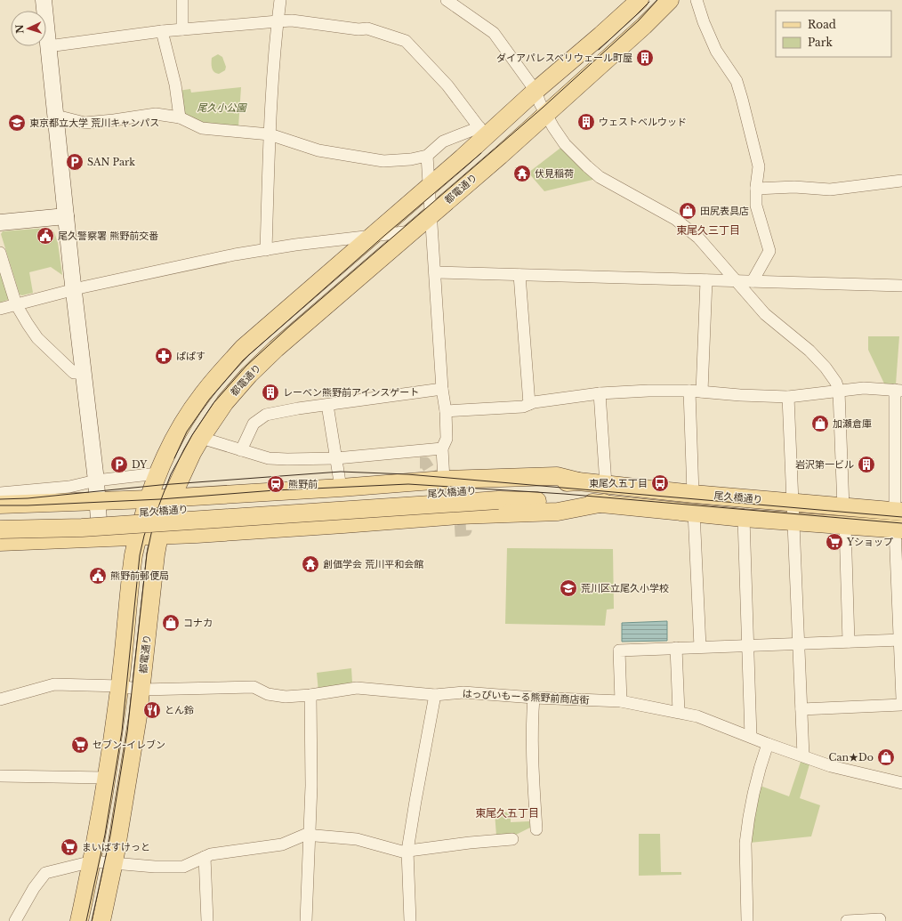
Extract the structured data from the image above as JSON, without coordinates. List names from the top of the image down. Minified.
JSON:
{"streets":{"main road":["都電通り","尾久橋通り"],"street":["はっぴいもーる熊野前商店街"]},"crossings":[["都電通り","はっぴいもーる熊野前商店街"]],"districts":["東尾久三丁目","東尾久五丁目"],"parks":["尾久小公園"],"places":{"building":["ダイアパレスベリウェール町屋","ウェストベルウッド","レーベン熊野前アインスゲート","岩沢第一ビル"],"school or university":["東京都立大学 荒川キャンパス","荒川区立尾久小学校"],"parking":["SAN Park","DY"],"temple":["伏見稲荷","創価学会 荒川平和会館"],"shop":["田尻表具店","加瀬倉庫","コナカ","Can★Do"],"public building":["尾久警察署 熊野前交番","熊野前郵便局"],"pharmacy":["ぱぱす"],"bus stop":["東尾久五丁目"],"station":["熊野前"],"supermarket":["Yショップ","セブン-イレブン","まいばすけっと"],"restaurant":["とん鈴"]},"legend":["Road","Park"],"north":"left"}
